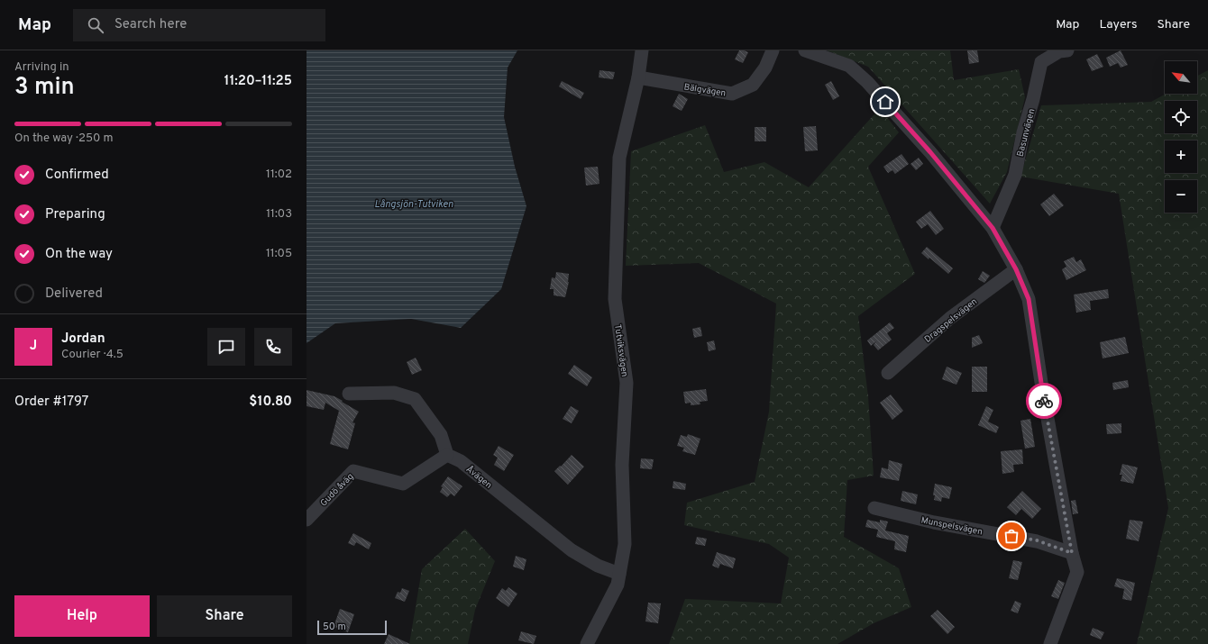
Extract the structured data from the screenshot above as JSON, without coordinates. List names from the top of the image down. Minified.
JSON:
{"streets":{"street":["Bälgvägen","Basunvägen","Dragspelsvägen","Tutviksvägen","Åvägen","Gudö åväg","Munspelsvägen"]},"crossings":[["Bälgvägen","Tutviksvägen"],["Tutviksvägen","Åvägen"],["Åvägen","Gudö åväg"]],"water":["Långsjön-Tutviken"],"scale_bar":"50 m","north":"top left","page":{"header":"Map","search":"Search here","nav":["Map","Layers","Share"],"heading":["3 min","Arriving in","11:20–11:25"],"panel":["Jordan","Courier · 4.5","Order #1797","$10.80"],"map_buttons":["+","−"],"bar":"On the way · 250 m","list":[["Confirmed","11:02"],["Preparing","11:03"],["On the way","11:05"],"Delivered"],"round":"J","buttons":["Help","Share"],"scale":"50 m"}}
